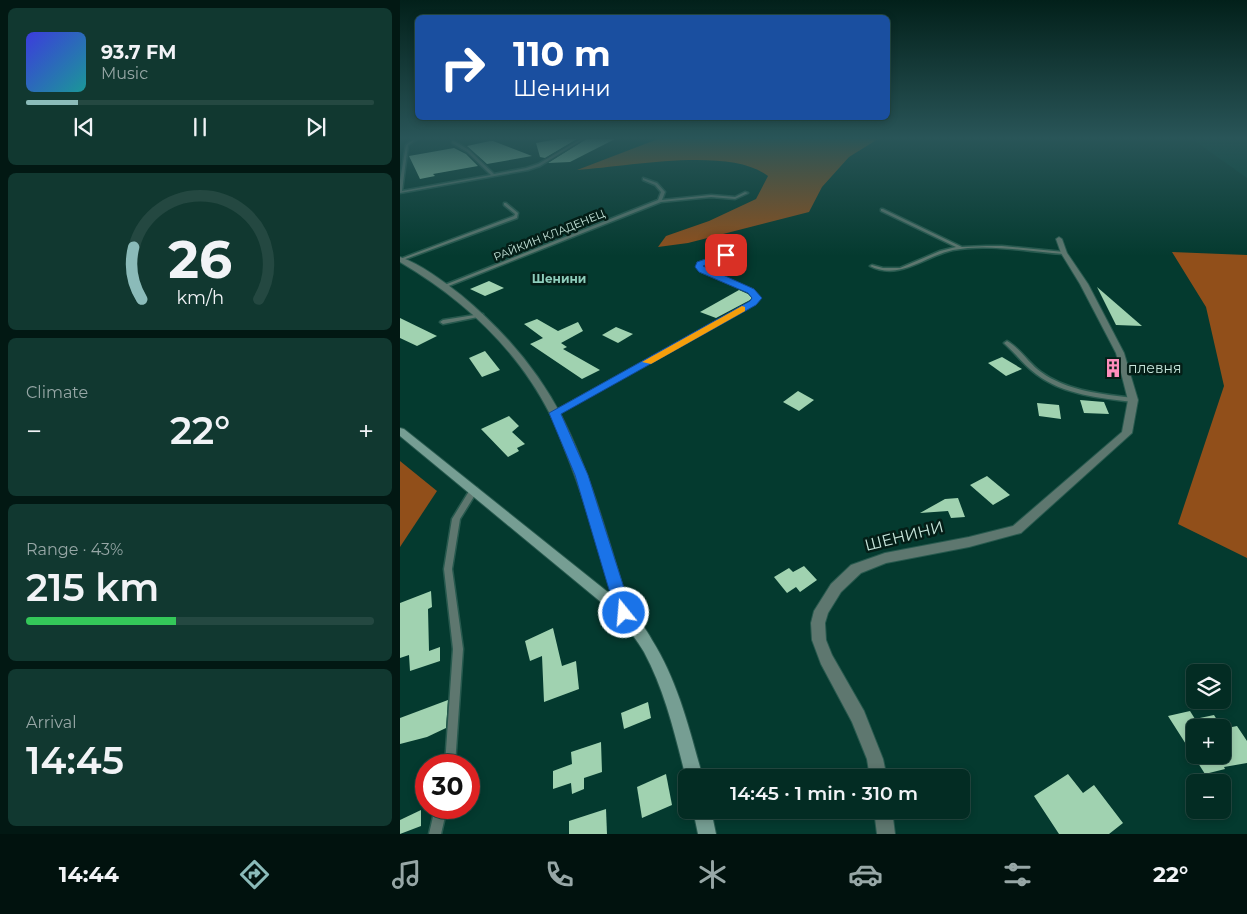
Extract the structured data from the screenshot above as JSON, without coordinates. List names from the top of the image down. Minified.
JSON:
{"streets":{"street":["ШЕНИНИ"],"lane":["РАЙКИН КЛАДЕНЕЦ"]},"districts":["Шенини"],"places":{"building":["плевня"]},"page":{"turn":["110 m","Шенини"],"song":["93.7 FM","Music"],"tile":["Climate",["Range · 43%","215 km"],["Arrival","14:45"]],"heat":["−","22°","+"],"map_buttons":["+","−"],"limit":"30","trip":"14:45 · 1 min · 310 m","tabs":["14:44","22°"],"gauge":["26","km/h"]}}
